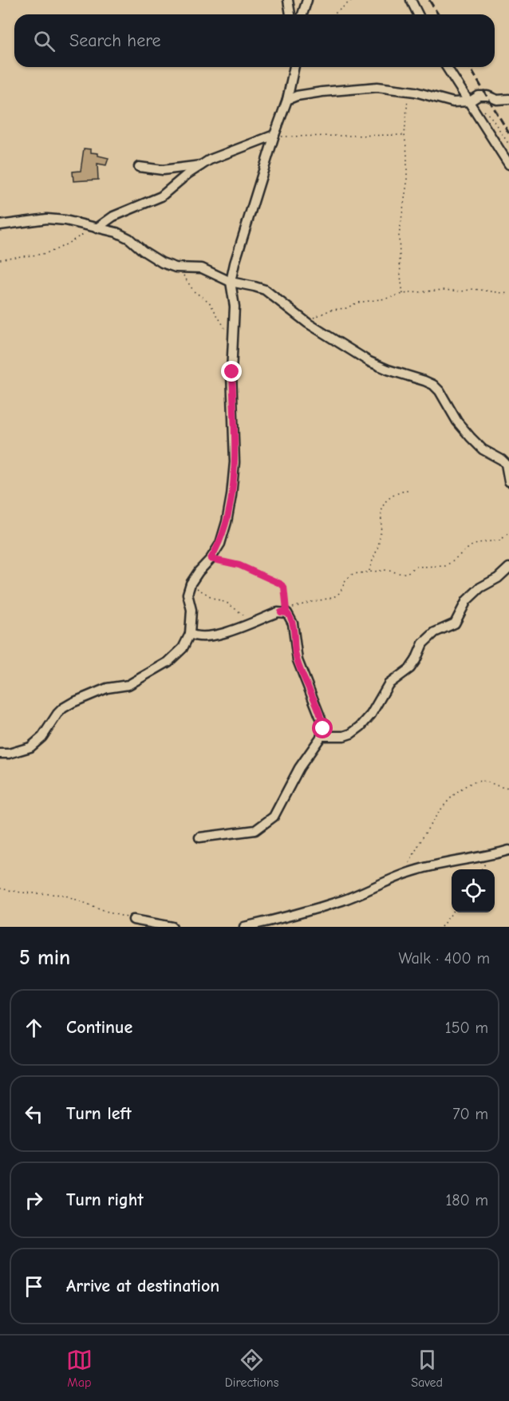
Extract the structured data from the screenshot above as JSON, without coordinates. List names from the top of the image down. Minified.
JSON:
{"page":{"search":"Search here","heading":["5 min","Walk · 400 m"],"list":[["Continue","150 m"],["Turn left","70 m"],["Turn right","180 m"],"Arrive at destination"],"nav":["Map","Directions","Saved"]}}
